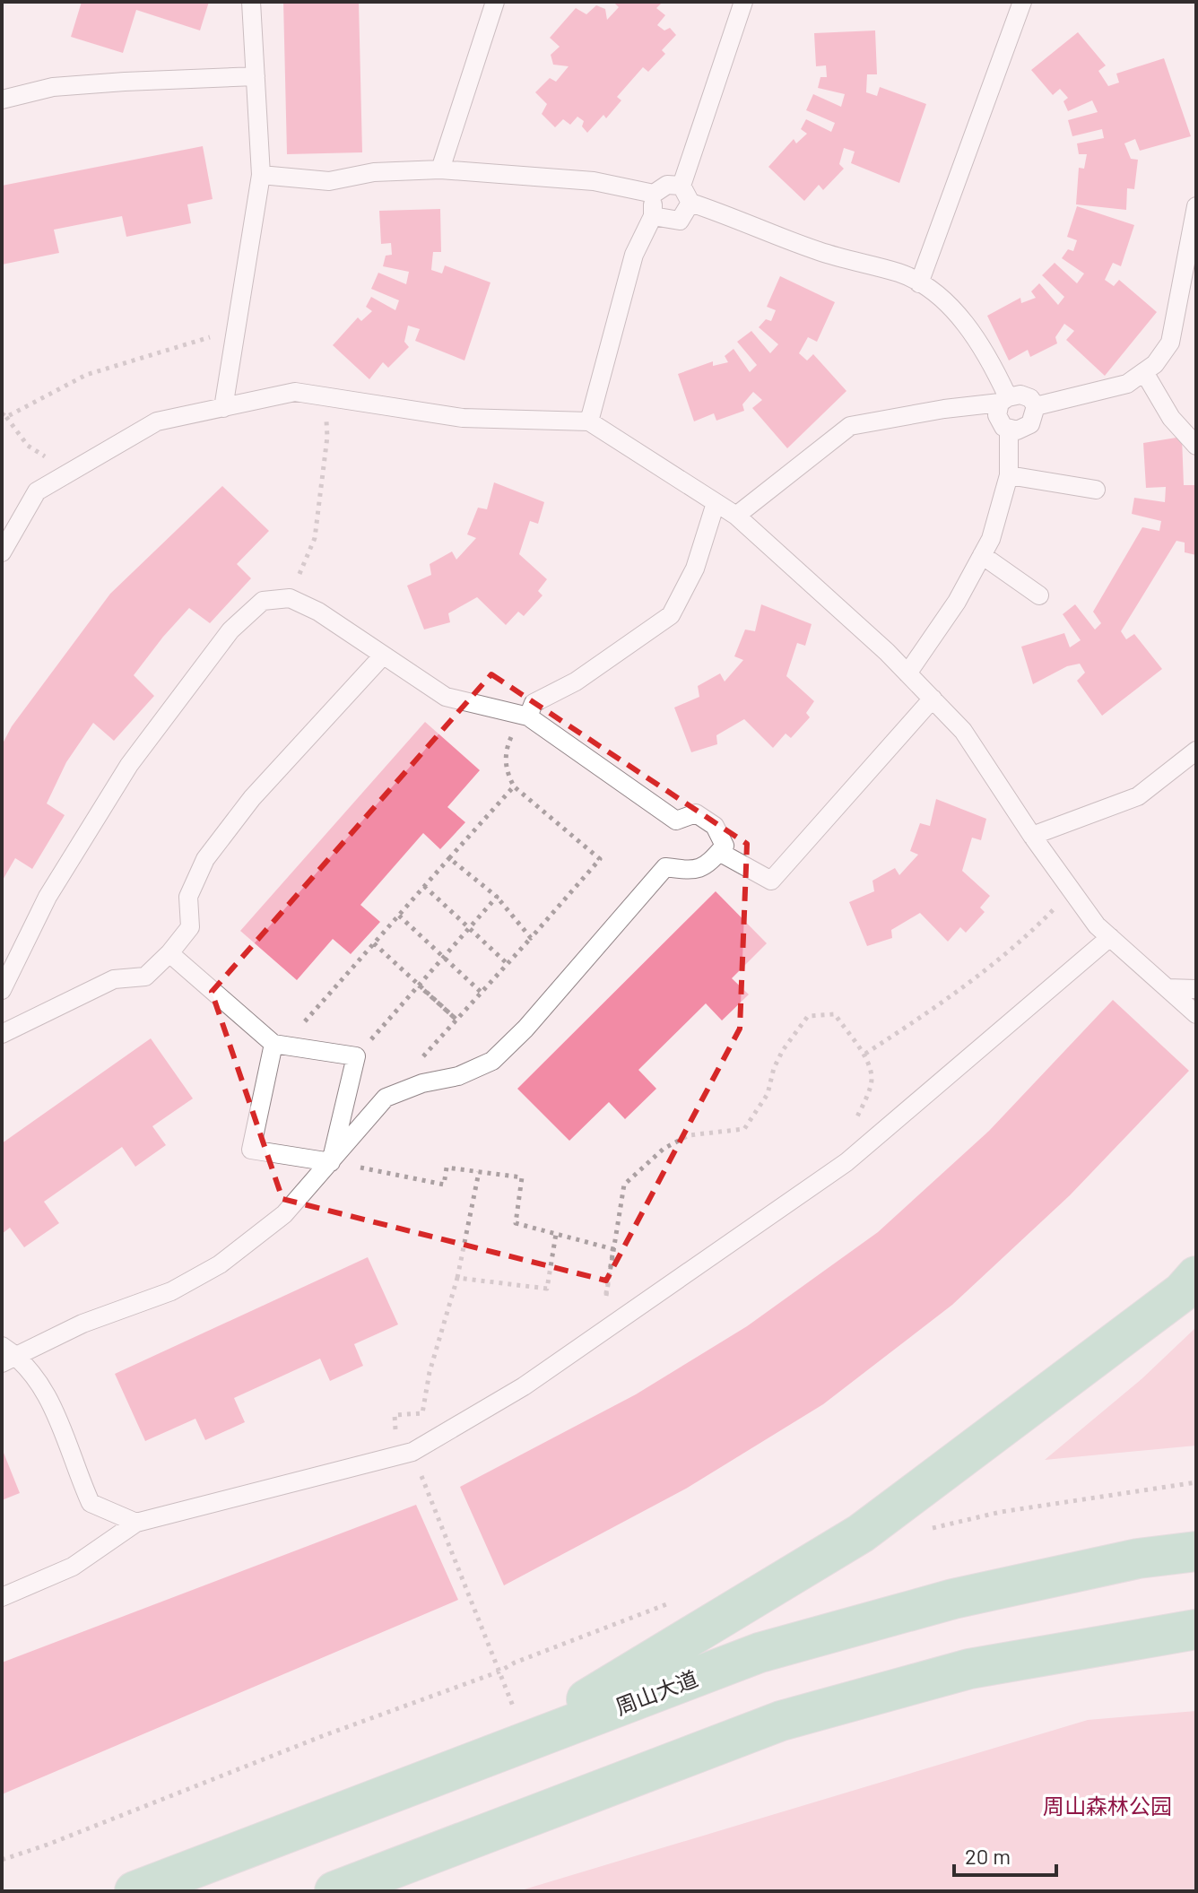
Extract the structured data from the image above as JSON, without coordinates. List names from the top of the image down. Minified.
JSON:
{"streets":{"main road":["周山大道"]},"parks":["周山森林公园"],"scale_bar":"20 m"}
